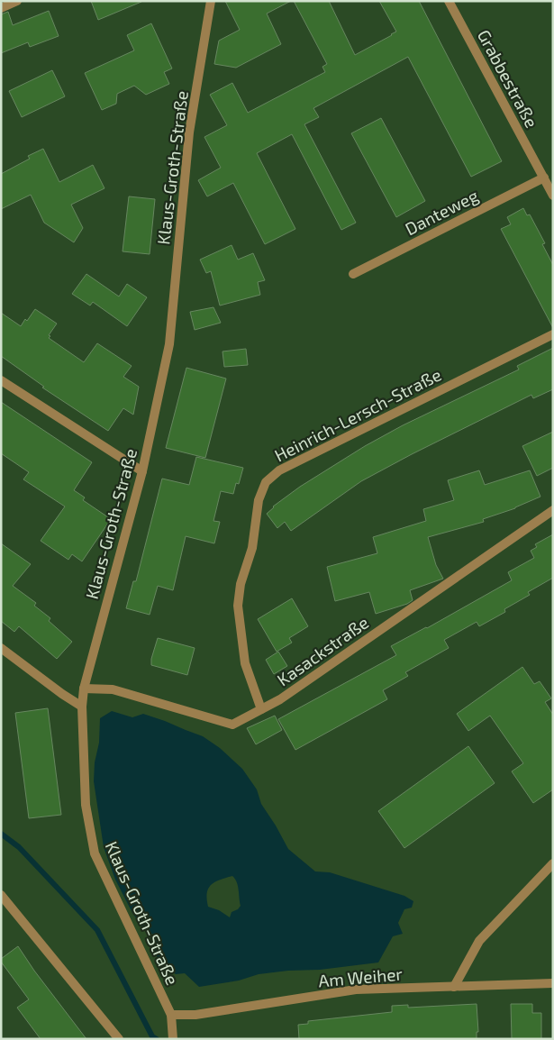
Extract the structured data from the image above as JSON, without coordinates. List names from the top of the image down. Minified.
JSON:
{"streets":{"street":["Grabbestraße","Klaus-Groth-Straße","Danteweg","Heinrich-Lersch-Straße","Kasackstraße","Am Weiher"]},"crossings":[["Grabbestraße","Danteweg"],["Klaus-Groth-Straße","Kasackstraße"],["Klaus-Groth-Straße","Am Weiher"],["Heinrich-Lersch-Straße","Kasackstraße"]]}
